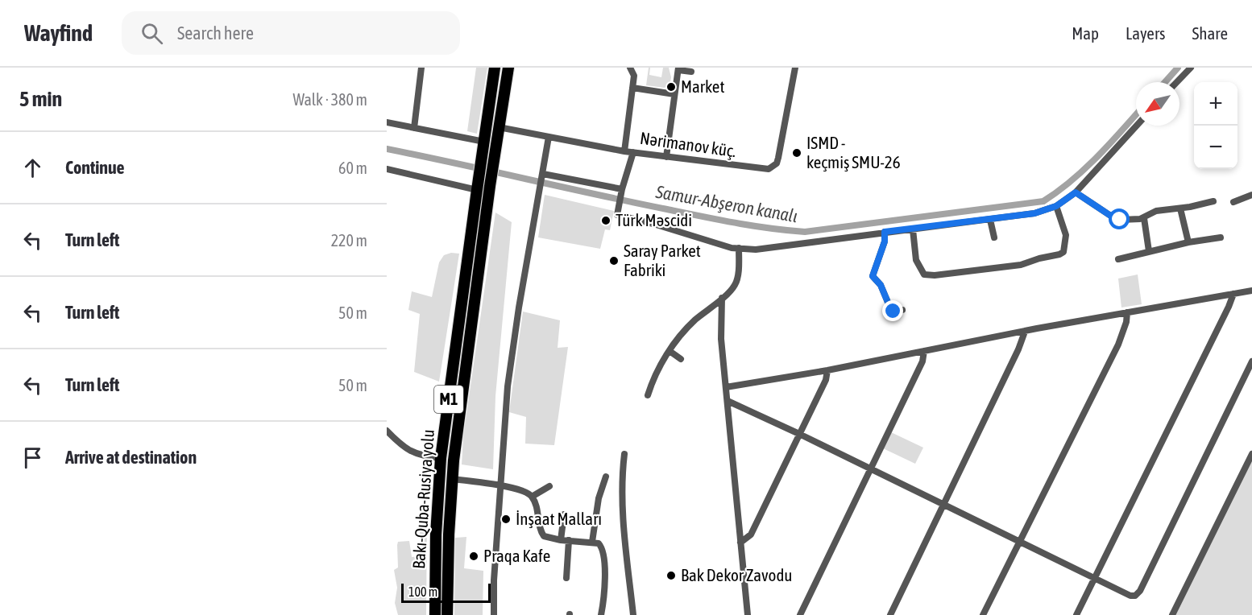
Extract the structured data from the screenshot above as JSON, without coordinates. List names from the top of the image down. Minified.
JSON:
{"streets":{"highway":["M1","Bakı-Quba-Rusiya yolu"],"street":["Nərimanov küç."]},"crossings":[["Nərimanov küç.","Bakı-Quba-Rusiya yolu"]],"water":["Samur-Abşeron kanalı"],"places":["Market","ISMD - keçmiş SMU-26","Türk Məscidi","Saray Parket Fabriki","İnşaat Malları","Praqa Kafe","Bak Dekor Zavodu"],"scale_bar":"100 m","north":"bottom left","page":{"header":"Wayfind","search":"Search here","nav":["Map","Layers","Share"],"heading":["5 min","Walk · 380 m"],"map_buttons":["+","−"],"list":[["Continue","60 m"],["Turn left","220 m"],["Turn left","50 m"],["Turn left","50 m"],"Arrive at destination"],"scale":"100 m"}}
